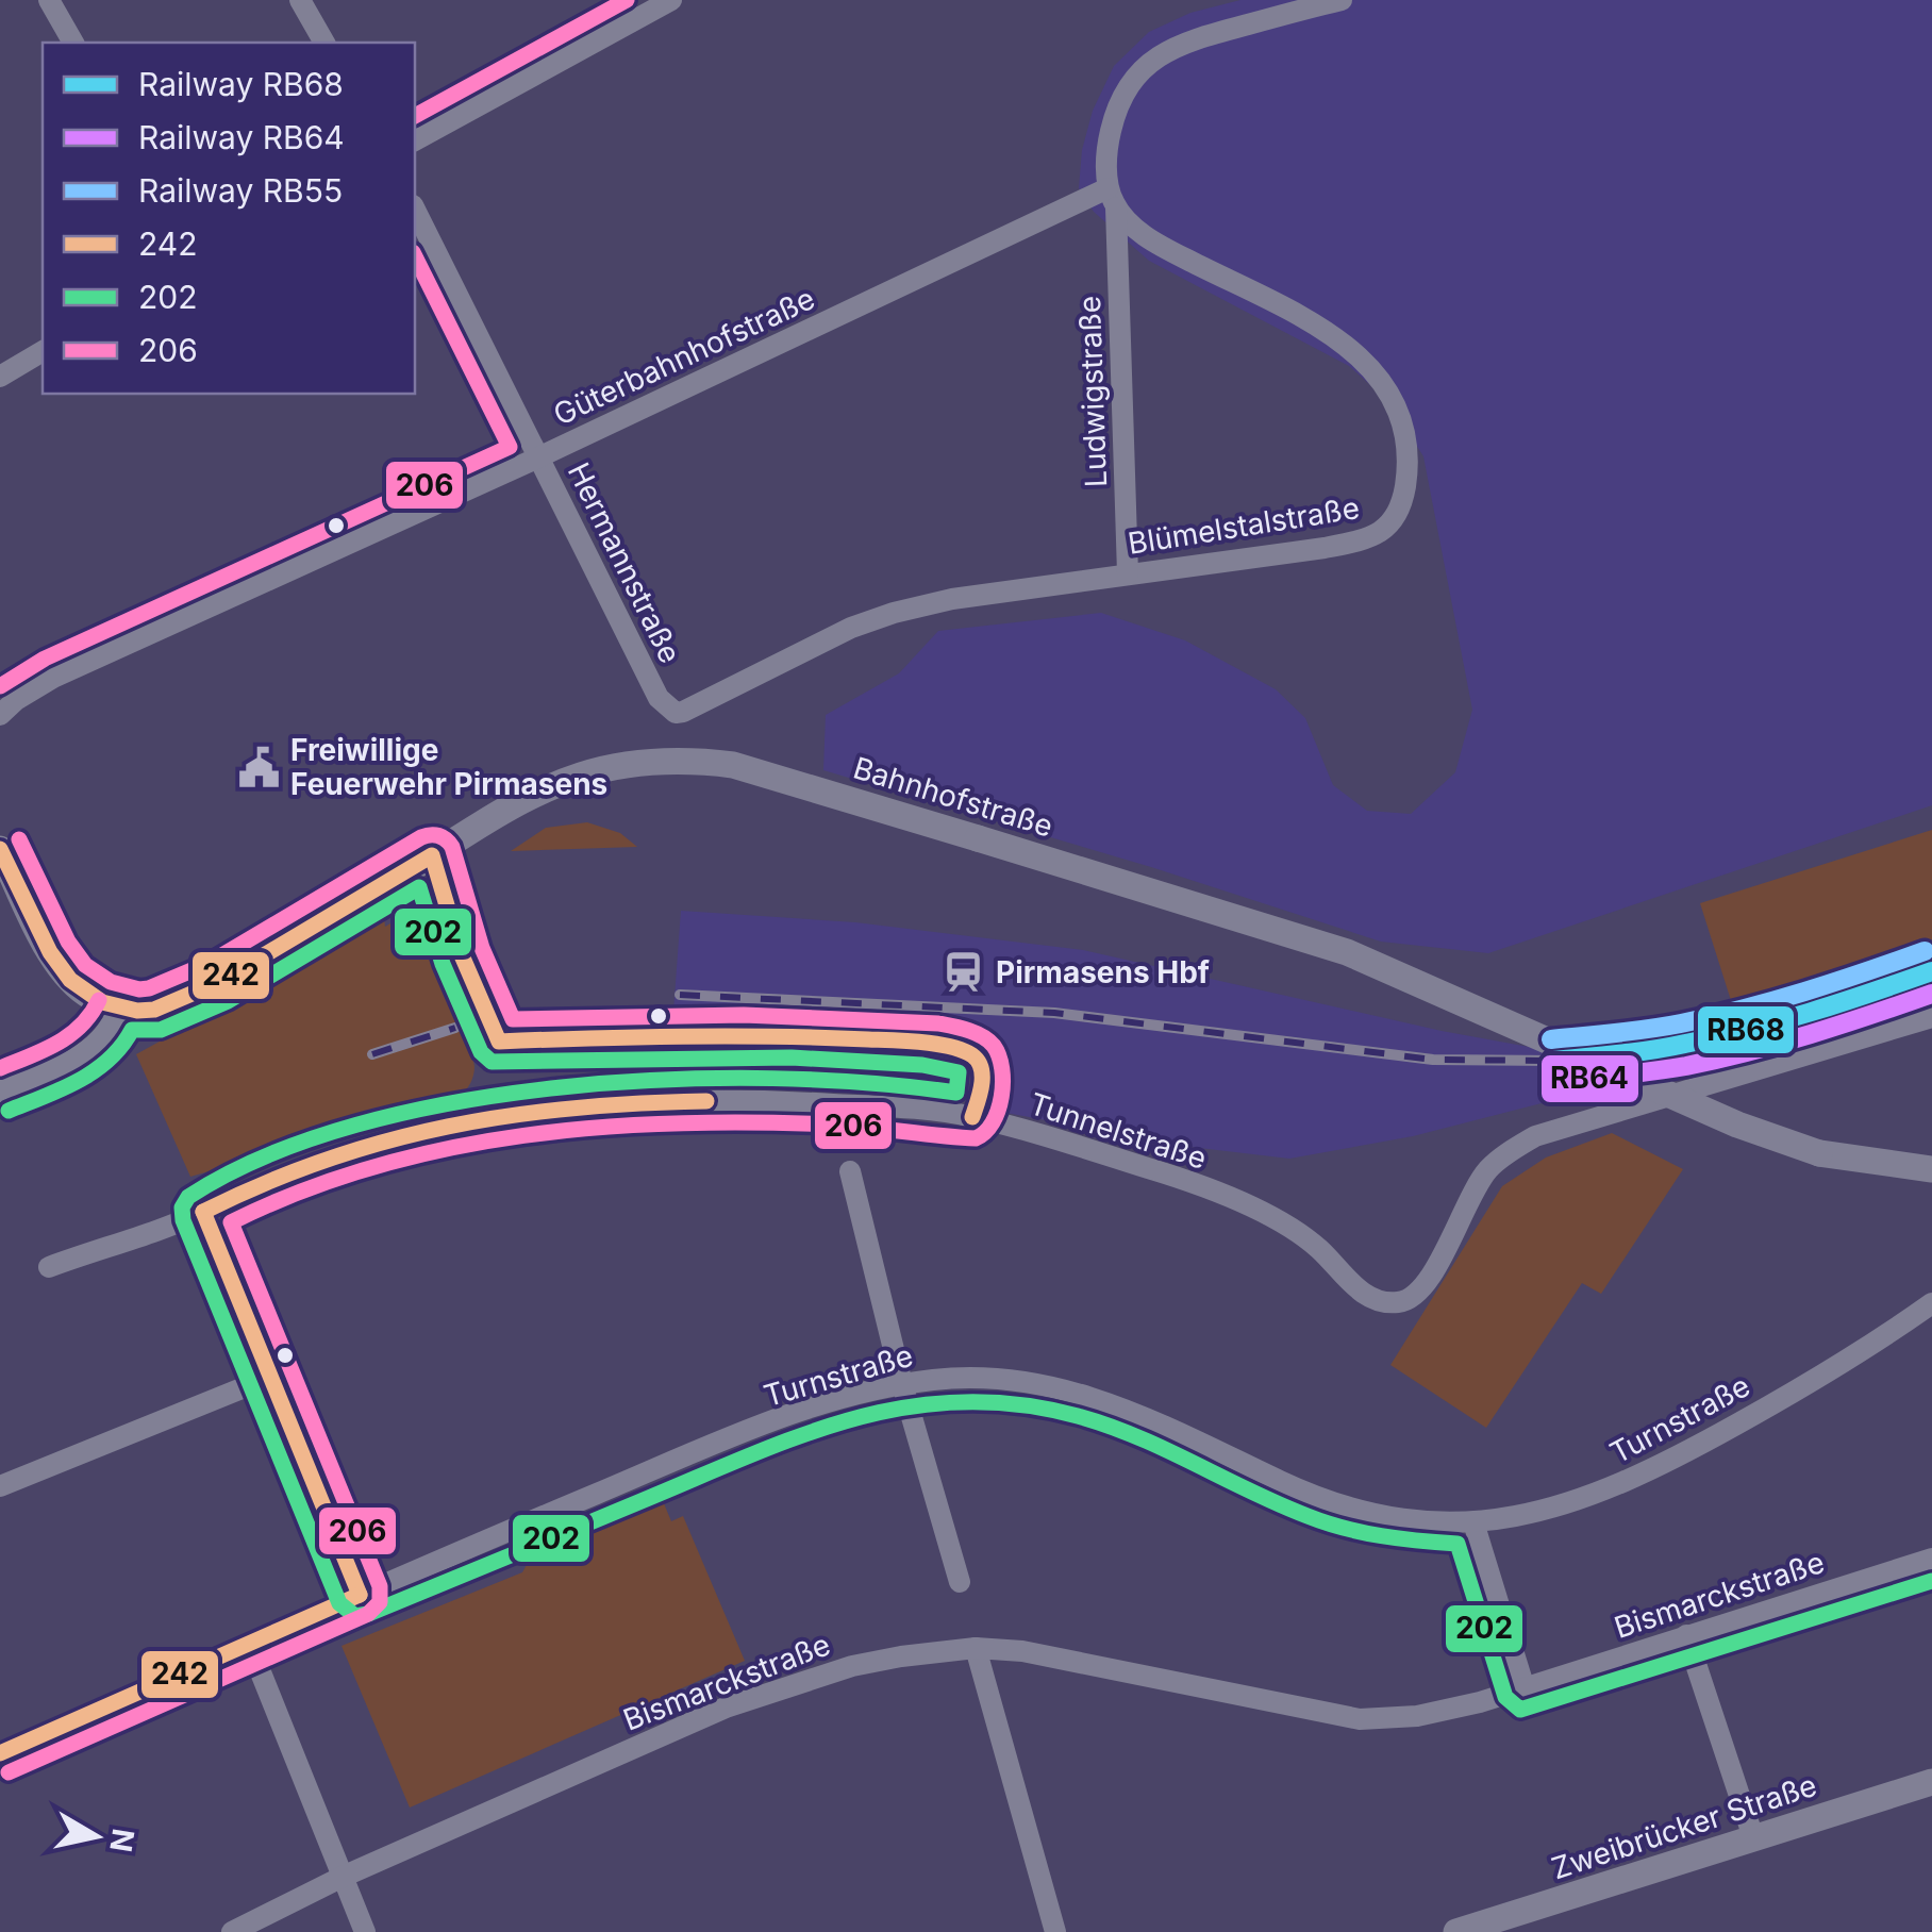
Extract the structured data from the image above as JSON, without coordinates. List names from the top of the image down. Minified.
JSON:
{"streets":{"street":["Güterbahnhofstraße","Ludwigstraße","Blümelstalstraße","Hermannstraße","Bahnhofstraße","Tunnelstraße","Turnstraße","Bismarckstraße","Zweibrücker Straße"]},"crossings":[["Güterbahnhofstraße","Ludwigstraße"],["Güterbahnhofstraße","Blümelstalstraße"],["Güterbahnhofstraße","Hermannstraße"],["Ludwigstraße","Blümelstalstraße"],["Blümelstalstraße","Hermannstraße"]],"places":{"public building":["Freiwillige Feuerwehr Pirmasens"],"station":["Pirmasens Hbf"]},"lines":["transit line 206","transit line 242","transit line 202","rail line RB55","rail line RB68","rail line RB64"],"legend":["Railway RB68","Railway RB64","Railway RB55","242","202","206"],"north":"right"}
